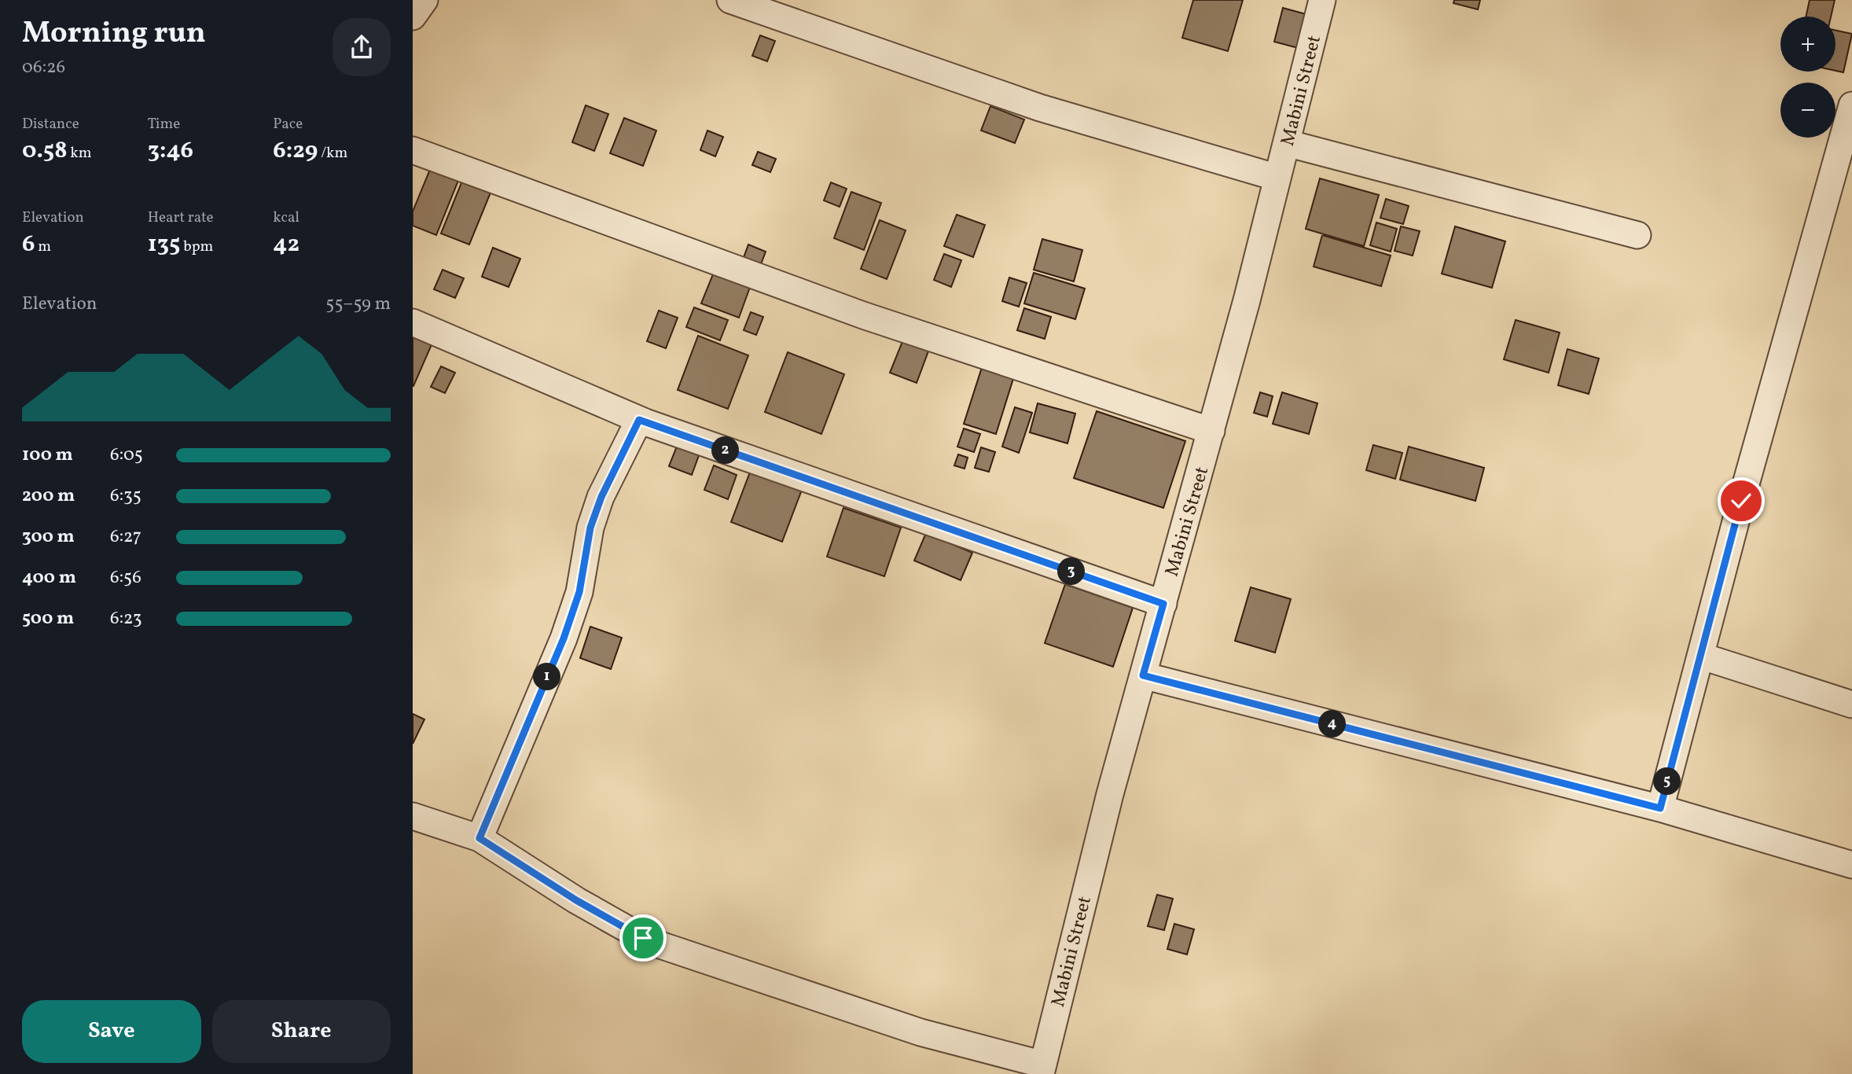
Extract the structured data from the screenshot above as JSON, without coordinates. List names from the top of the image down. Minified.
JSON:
{"streets":{"street":["Mabini Street"]},"page":{"heading":["Morning run","06:26"],"map_buttons":["+","−"],"stats":[["Distance","0.58 km"],["Time","3:46"],["Pace","6:29 /km"],["Elevation","6 m"],["Heart rate","135 bpm"],["kcal","42"]],"chart":["Elevation","55–59 m"],"list":[{"name":"100 m","note":"6:05"},{"name":"200 m","note":"6:35"},{"name":"300 m","note":"6:27"},{"name":"400 m","note":"6:56"},{"name":"500 m","note":"6:23"}],"pins":["2","3","1","4","5"],"buttons":["Save","Share"]}}
